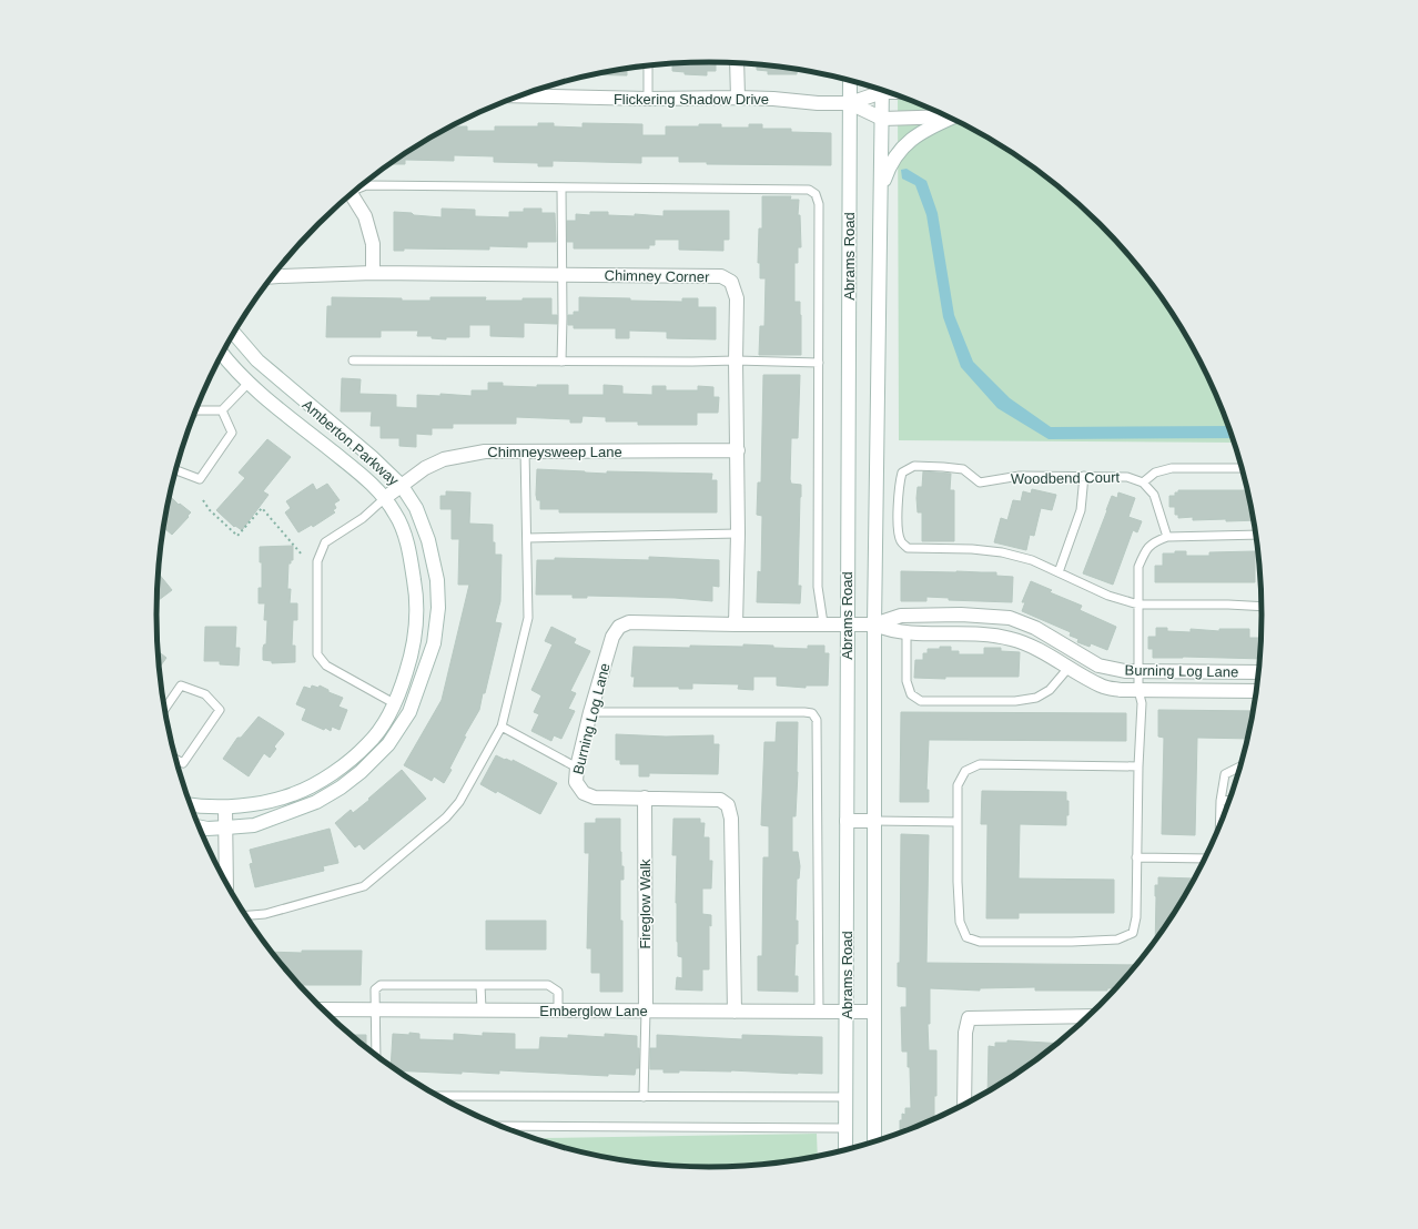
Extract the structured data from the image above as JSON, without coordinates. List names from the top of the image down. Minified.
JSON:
{"streets":{"street":["Flickering Shadow Drive","Abrams Road","Chimney Corner","Amberton Parkway","Chimneysweep Lane","Burning Log Lane","Fireglow Walk","Emberglow Lane"],"lane":["Woodbend Court"]},"crossings":[["Flickering Shadow Drive","Abrams Road"],["Abrams Road","Burning Log Lane"],["Abrams Road","Emberglow Lane"],["Chimney Corner","Chimneysweep Lane"],["Chimney Corner","Burning Log Lane"],["Amberton Parkway","Chimneysweep Lane"],["Burning Log Lane","Fireglow Walk"],["Burning Log Lane","Emberglow Lane"],["Fireglow Walk","Emberglow Lane"]]}
